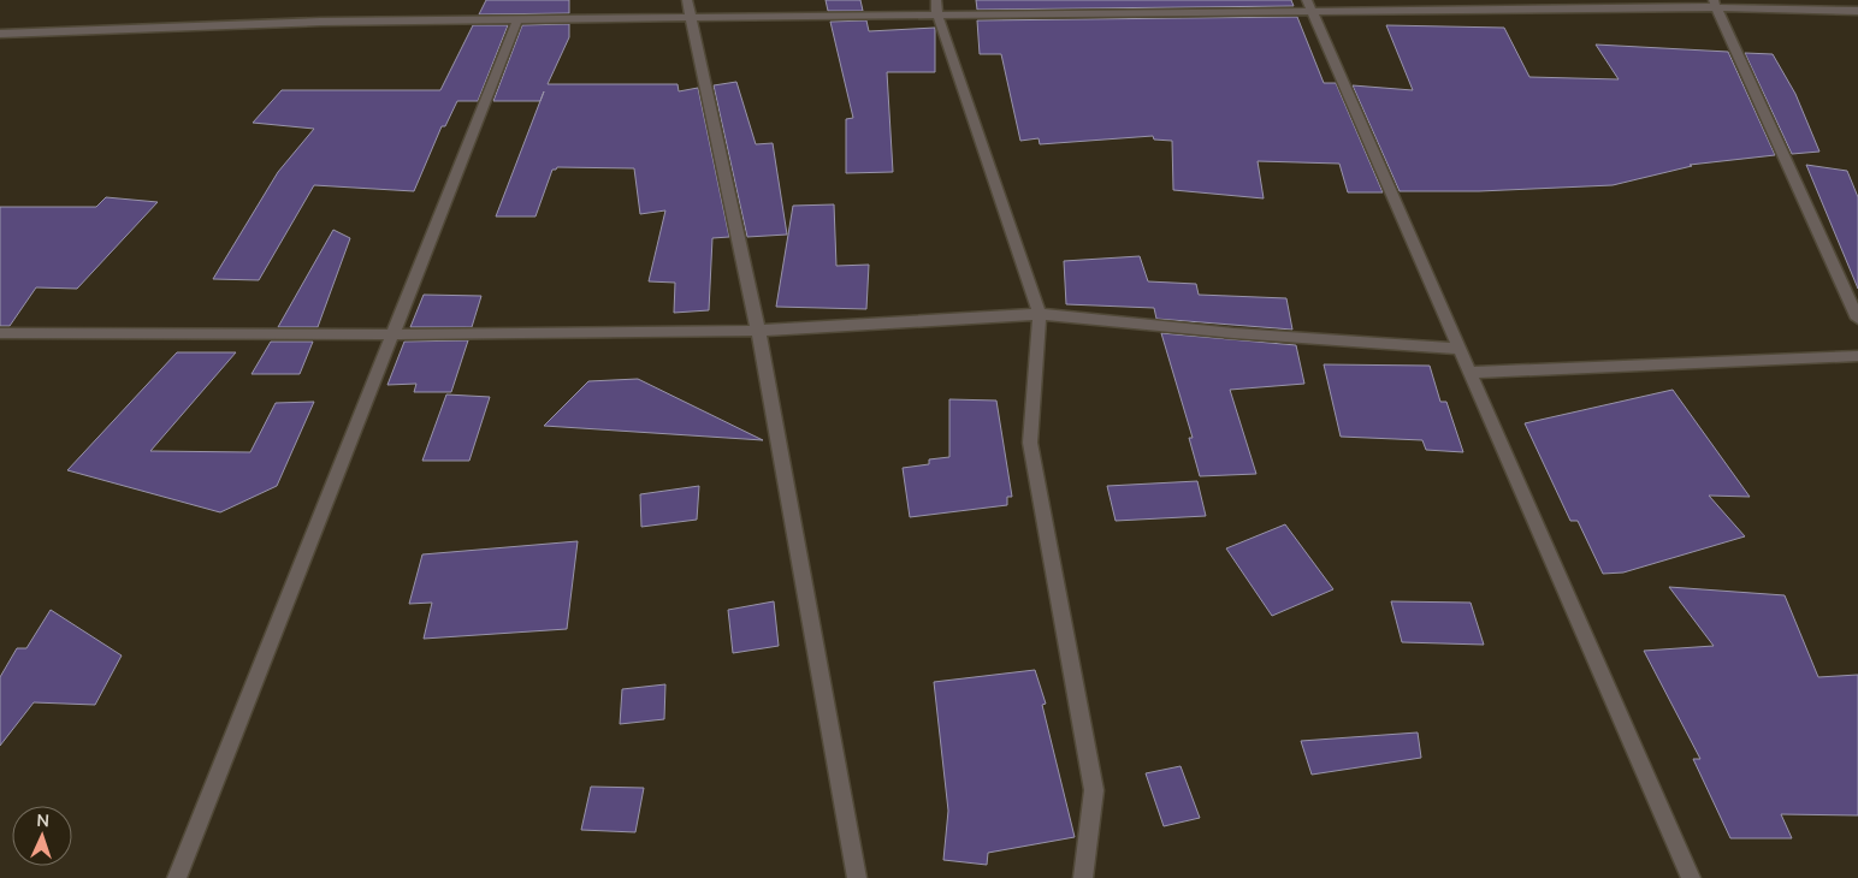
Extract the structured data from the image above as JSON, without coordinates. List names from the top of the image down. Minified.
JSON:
{"north":"top"}
